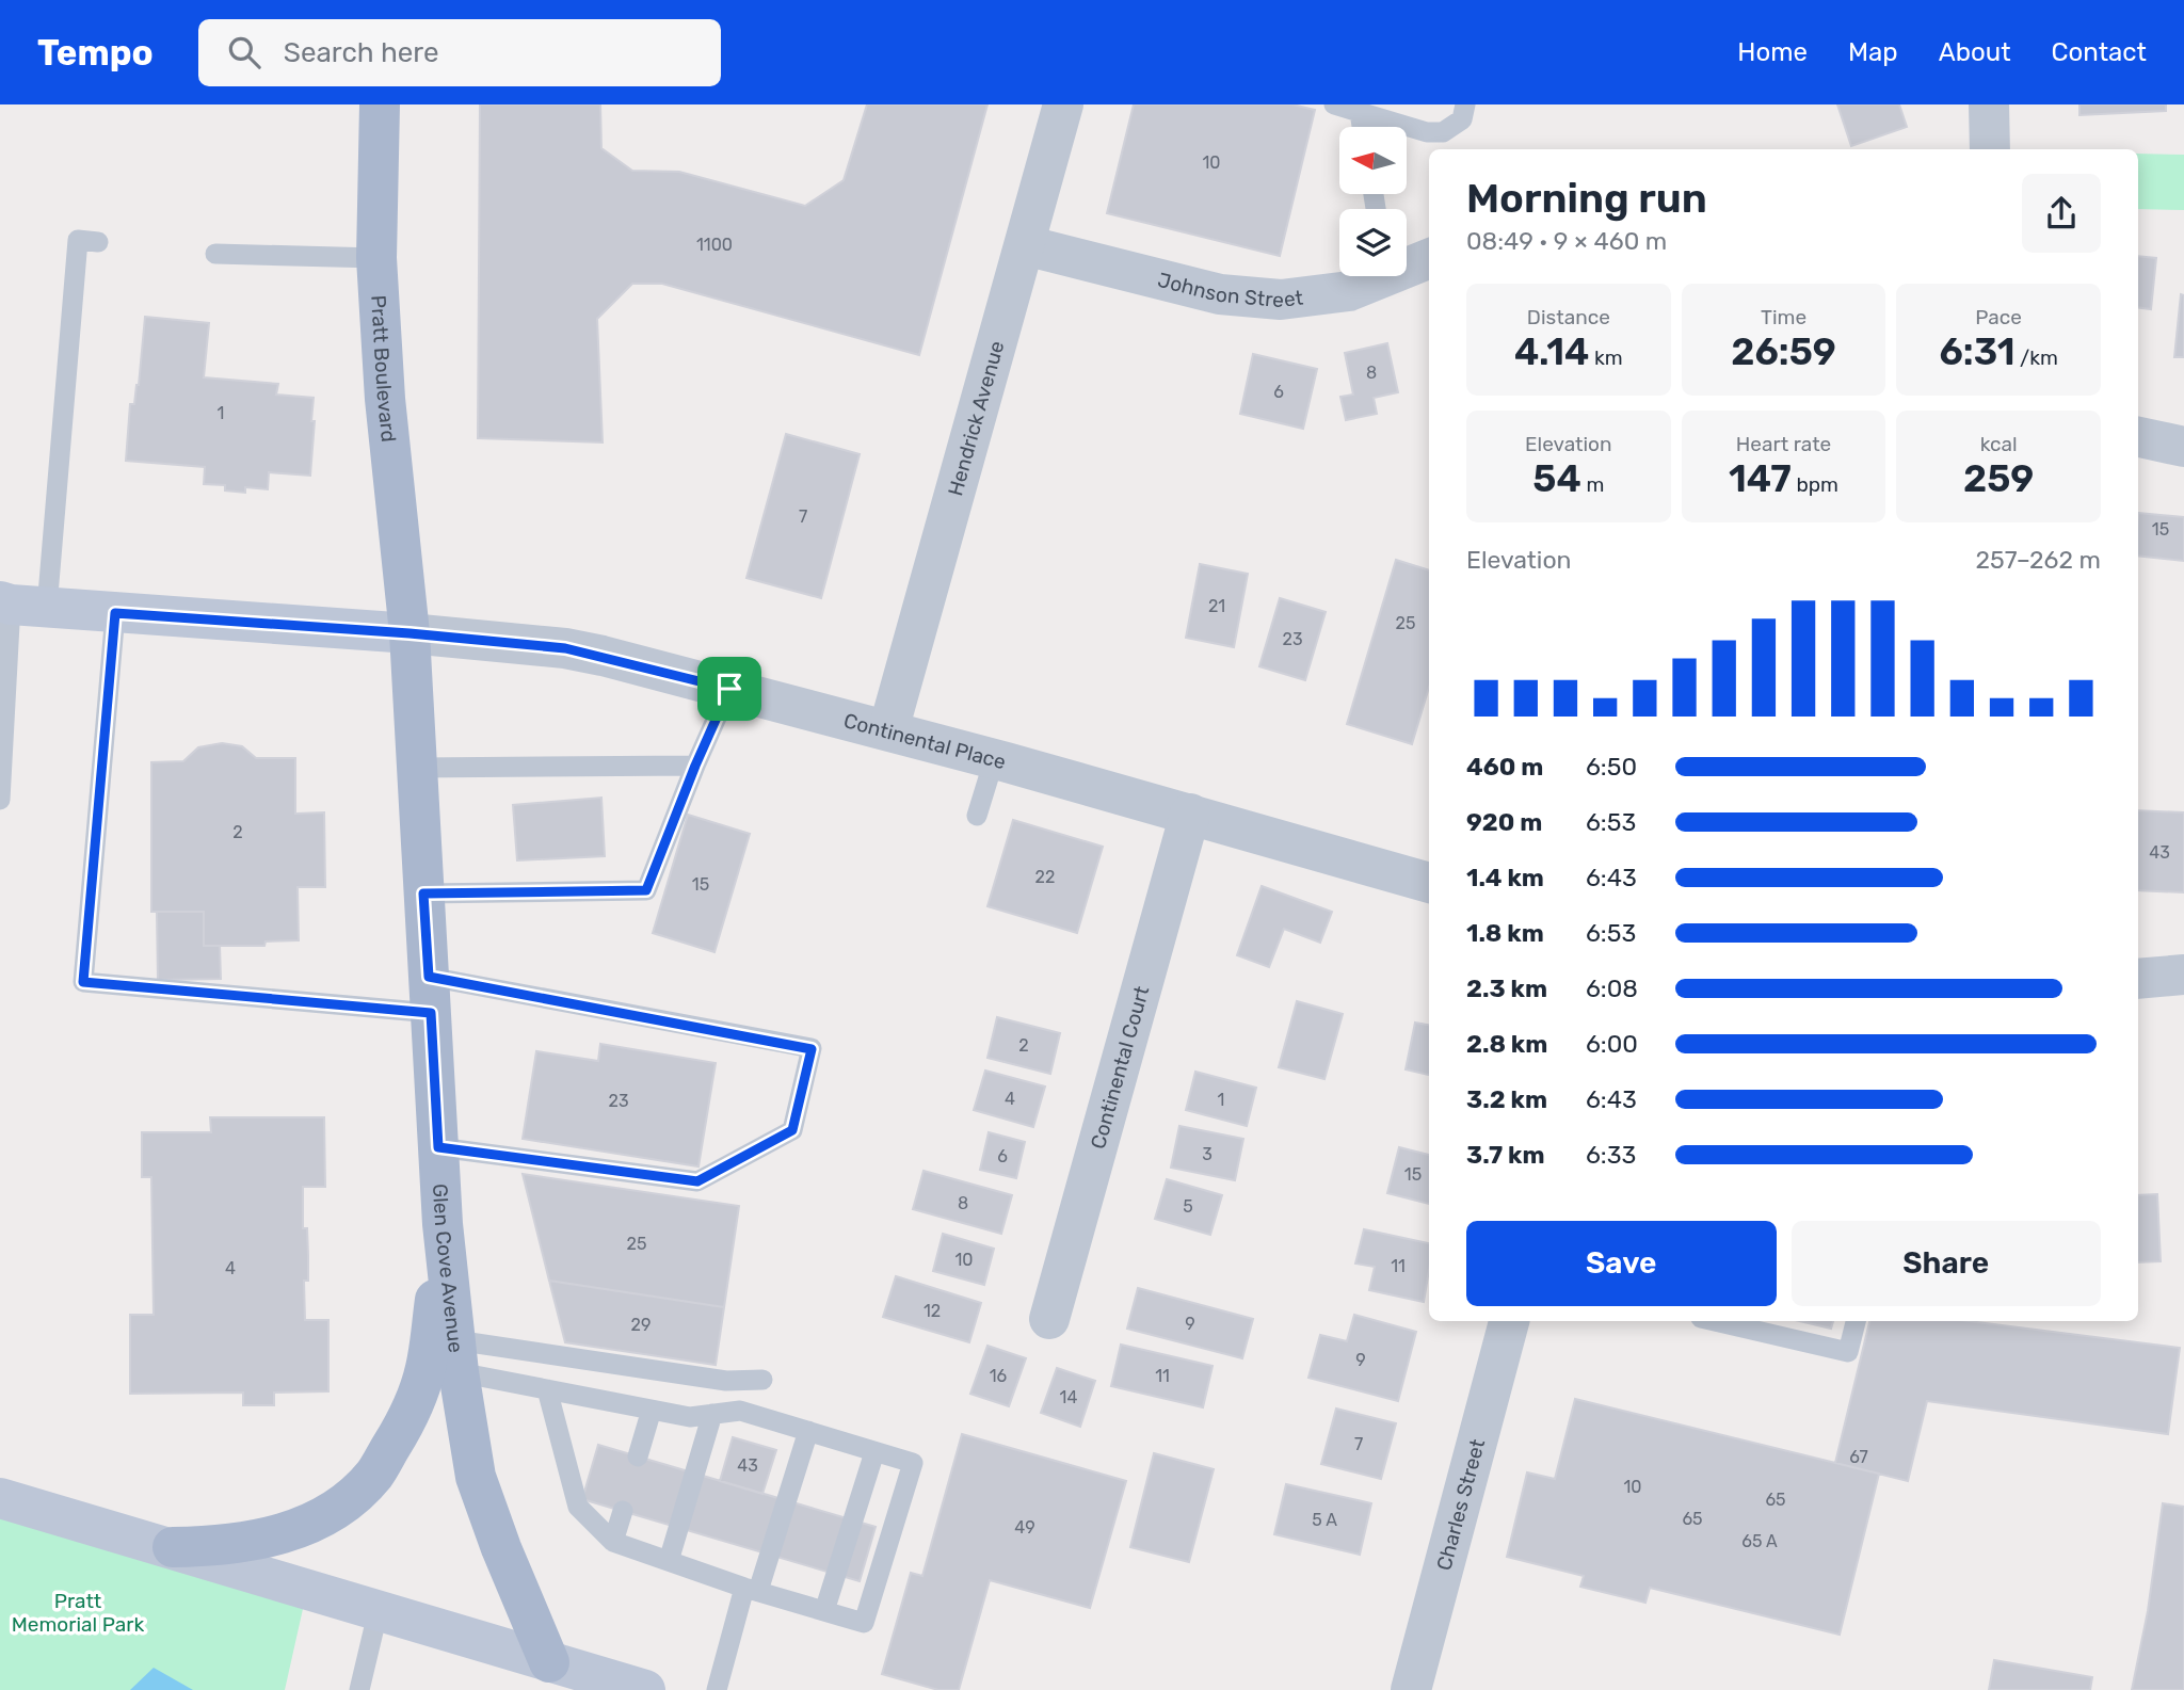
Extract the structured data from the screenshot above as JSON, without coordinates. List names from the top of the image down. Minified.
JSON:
{"streets":{"main road":["Pratt Boulevard","Glen Cove Avenue"],"street":["Johnson Street","Hendrick Avenue","Continental Place","Continental Court","Charles Street"]},"crossings":[["Johnson Street","Hendrick Avenue"],["Pratt Boulevard","Continental Place"],["Pratt Boulevard","Glen Cove Avenue"],["Hendrick Avenue","Continental Place"],["Continental Place","Continental Court"],["Continental Place","Glen Cove Avenue"]],"parks":["Pratt Memorial Park"],"house_numbers":["10","1100","8","6","1","7","15","21","25","23","2","43","22","15","2","4","1","23","3","6","15","8","5","25","10","11","4","12","9","29","9","16","11","14","7","67","43","10","65","65","5 A","49","65 A"],"north":"left","page":{"header":"Tempo","search":"Search here","nav":["Home","Map","About","Contact"],"heading":["Morning run","08:49 · 9 × 460 m"],"stats":[["Distance","4.14 km"],["Time","26:59"],["Pace","6:31 /km"],["Elevation","54 m"],["Heart rate","147 bpm"],["kcal","259"]],"chart":["Elevation","257–262 m"],"list":[{"name":"460 m","note":"6:50"},{"name":"920 m","note":"6:53"},{"name":"1.4 km","note":"6:43"},{"name":"1.8 km","note":"6:53"},{"name":"2.3 km","note":"6:08"},{"name":"2.8 km","note":"6:00"},{"name":"3.2 km","note":"6:43"},{"name":"3.7 km","note":"6:33"}],"buttons":["Save","Share"]}}
